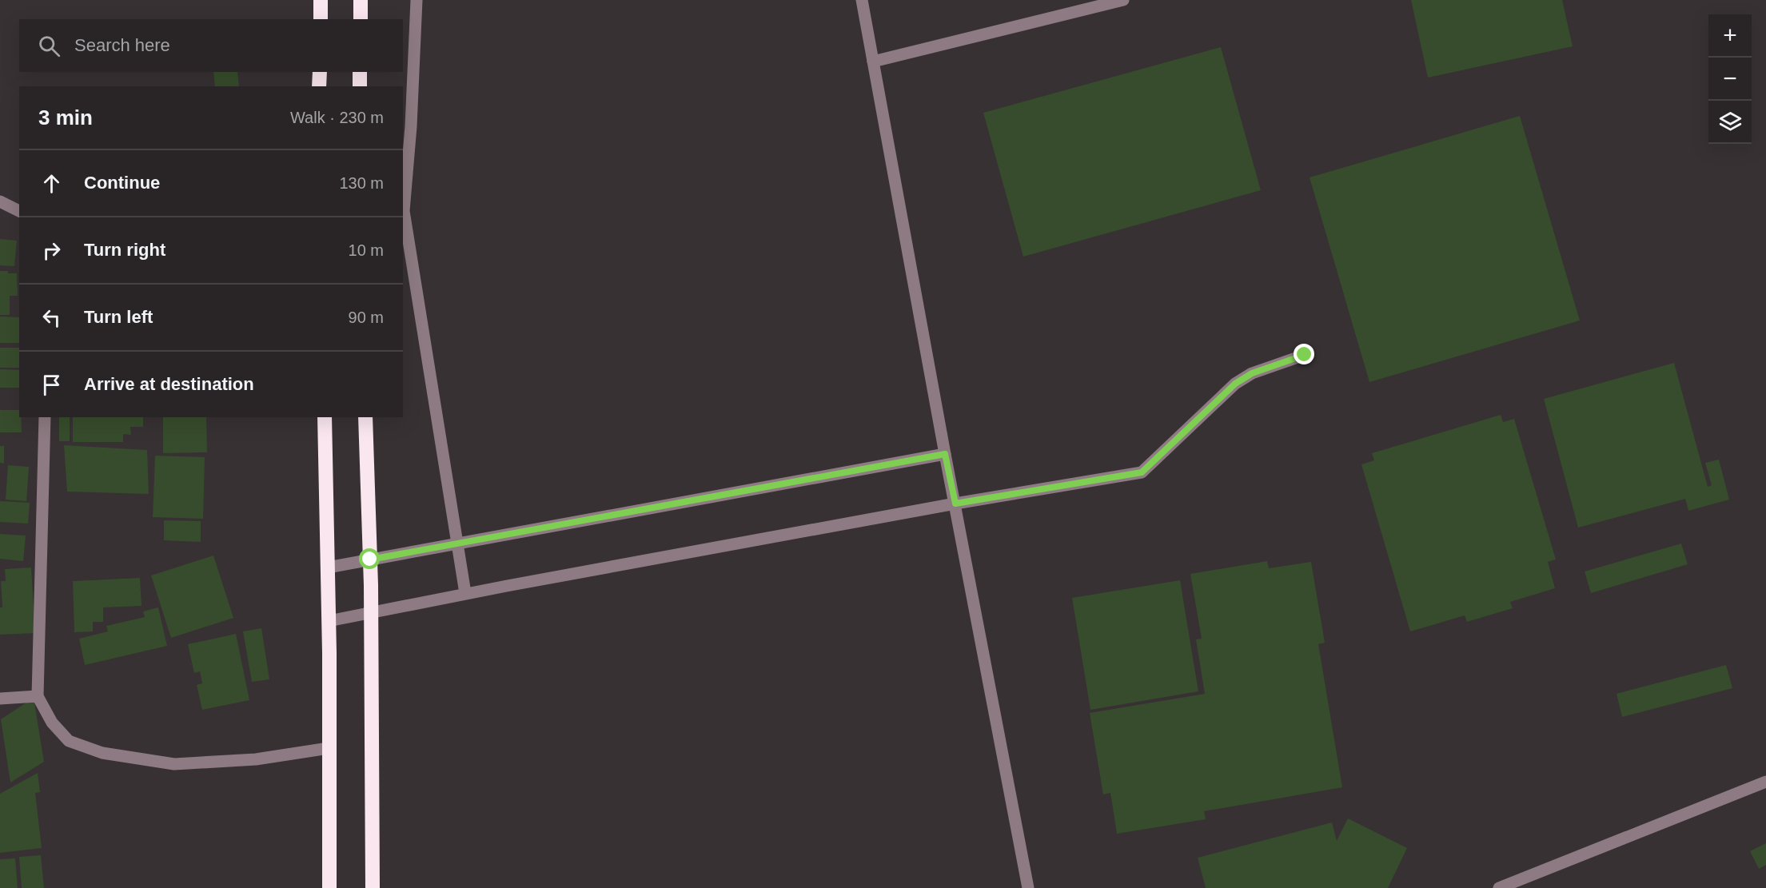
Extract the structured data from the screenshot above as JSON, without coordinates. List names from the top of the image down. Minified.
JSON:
{"page":{"map_buttons":["+","−"],"search":"Search here","heading":["3 min","Walk · 230 m"],"list":[["Continue","130 m"],["Turn right","10 m"],["Turn left","90 m"],"Arrive at destination"]}}
